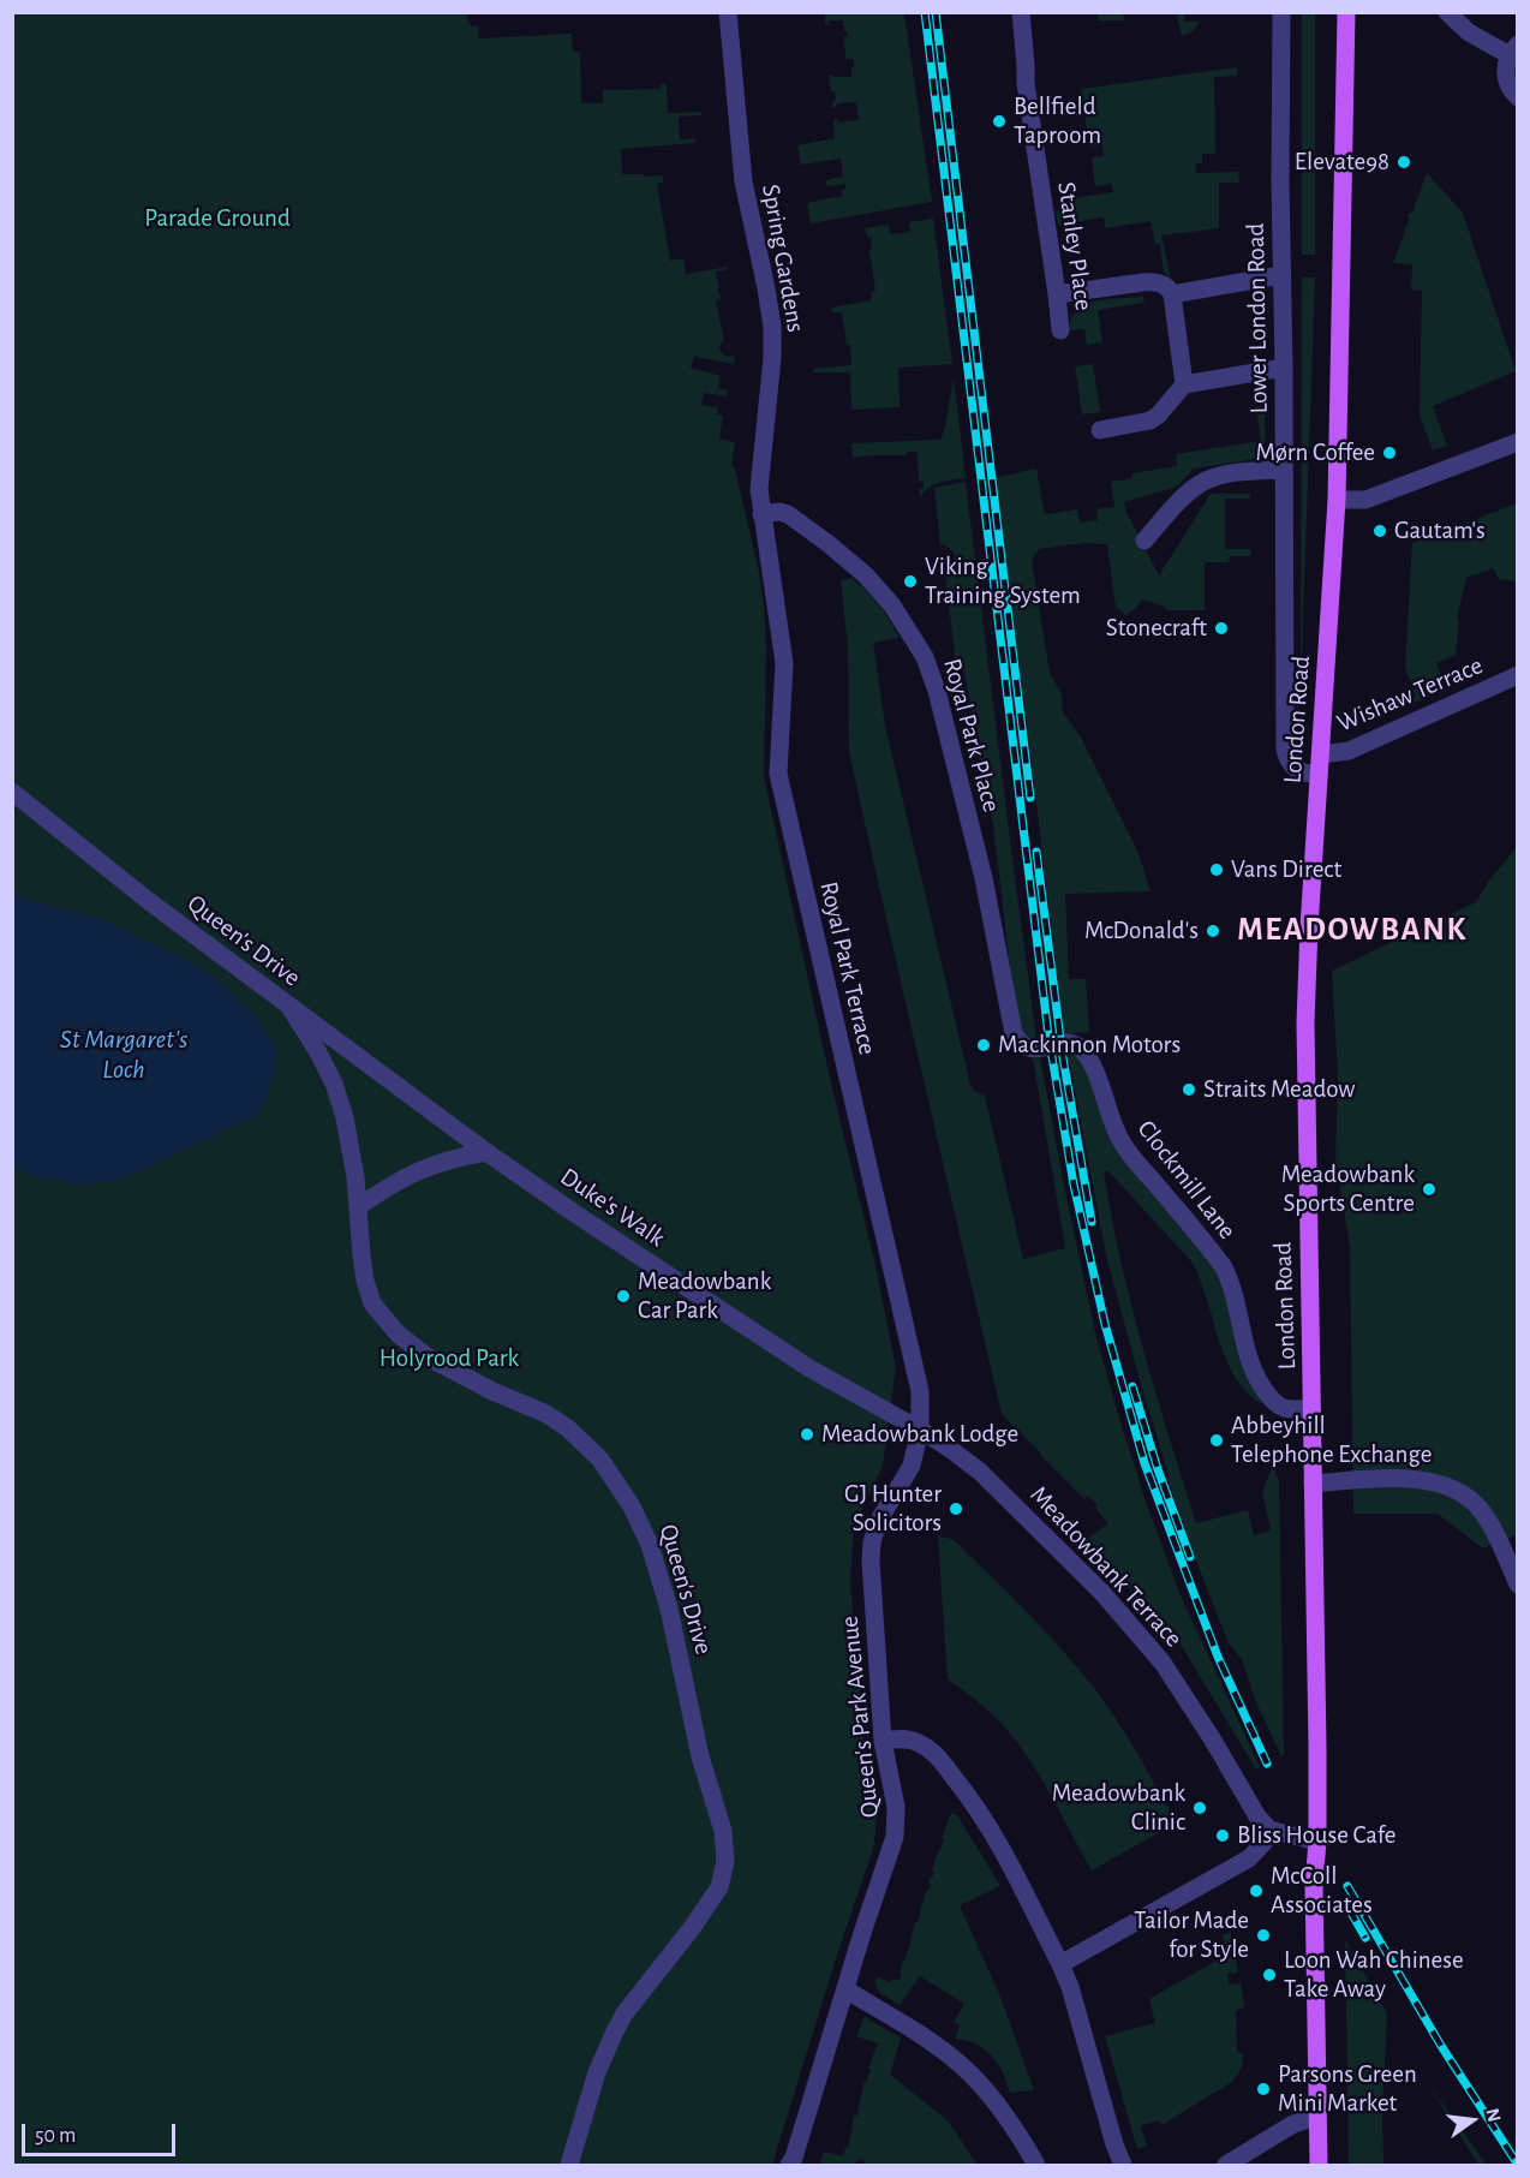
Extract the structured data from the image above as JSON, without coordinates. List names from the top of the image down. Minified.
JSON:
{"streets":{"main road":["London Road"],"street":["Stanley Place","Spring Gardens","Lower London Road","Wishaw Terrace","Royal Park Place","Queen's Drive","Royal Park Terrace","Clockmill Lane","Duke's Walk","Meadowbank Terrace","Queen's Park Avenue"]},"crossings":[["Spring Gardens","Royal Park Place"],["Spring Gardens","Royal Park Terrace"],["Lower London Road","London Road"],["Wishaw Terrace","London Road"],["London Road","Clockmill Lane"],["Royal Park Place","Royal Park Terrace"],["Royal Park Place","Clockmill Lane"],["Queen's Drive","Duke's Walk"],["Royal Park Terrace","Duke's Walk"],["Royal Park Terrace","Meadowbank Terrace"],["Royal Park Terrace","Queen's Park Avenue"],["Duke's Walk","Meadowbank Terrace"],["Duke's Walk","Queen's Park Avenue"],["Meadowbank Terrace","Queen's Park Avenue"]],"districts":["MEADOWBANK"],"water":["St Margaret's Loch"],"parks":["Parade Ground","Holyrood Park"],"places":["Bellfield Taproom","Elevate98","Mørn Coffee","Gautam's","Viking Training System","Stonecraft","Vans Direct","McDonald's","Mackinnon Motors","Straits Meadow","Meadowbank Sports Centre","Meadowbank Car Park","Meadowbank Lodge","Abbeyhill Telephone Exchange","GJ Hunter Solicitors","Meadowbank Clinic","Bliss House Cafe","McColl Associates","Tailor Made for Style","Loon Wah Chinese Take Away","Parsons Green Mini Market"],"scale_bar":"50 m","north":"right"}
